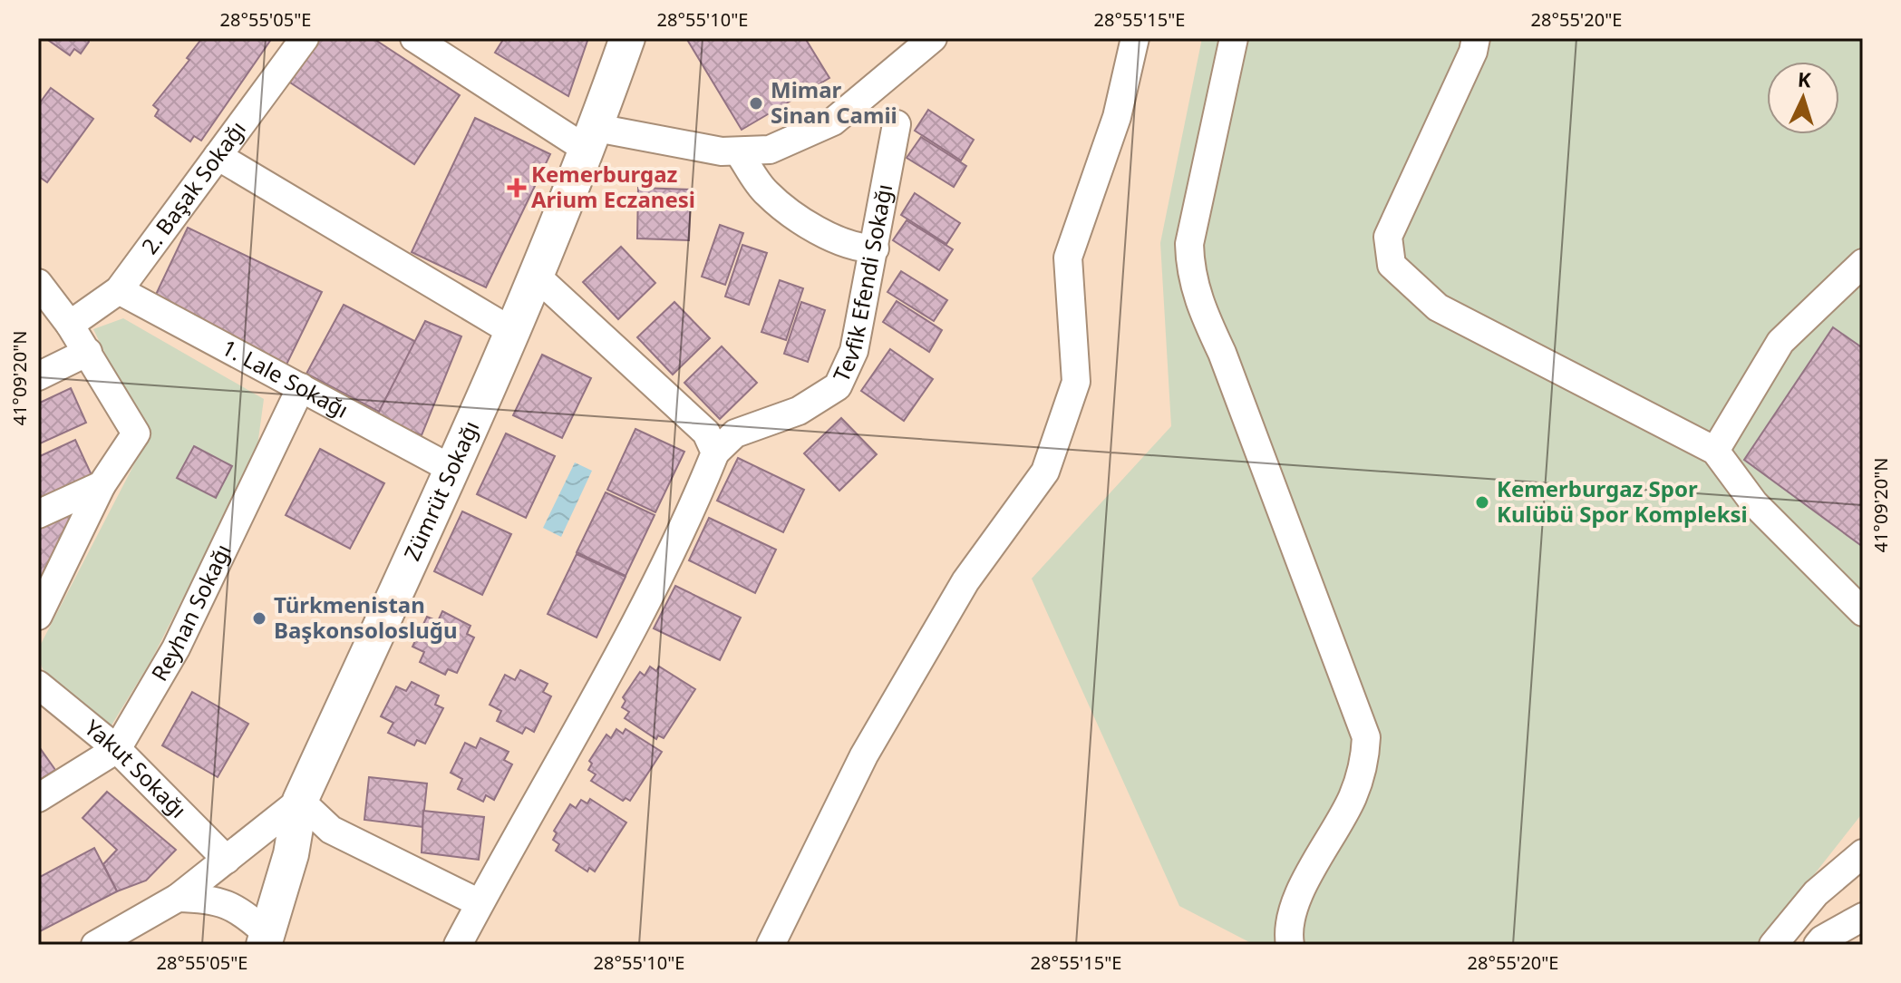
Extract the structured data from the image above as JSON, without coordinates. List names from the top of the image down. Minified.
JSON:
{"streets":{"street":["2. Başak Sokağı","Tevfik Efendi Sokağı","1. Lale Sokağı","Zümrüt Sokağı","Reyhan Sokağı","Yakut Sokağı"]},"crossings":[["2. Başak Sokağı","1. Lale Sokağı"],["1. Lale Sokağı","Zümrüt Sokağı"],["1. Lale Sokağı","Reyhan Sokağı"],["Reyhan Sokağı","Yakut Sokağı"]],"places":{"other":["Mimar Sinan Camii","Kemerburgaz Spor Kulübü Spor Kompleksi","Türkmenistan Başkonsolosluğu"],"health":["Kemerburgaz Arium Eczanesi"]},"north":"top","coordinates":["28°55'05\"E","28°55'10\"E","28°55'15\"E","28°55'20\"E","41°09'20\"N"]}
